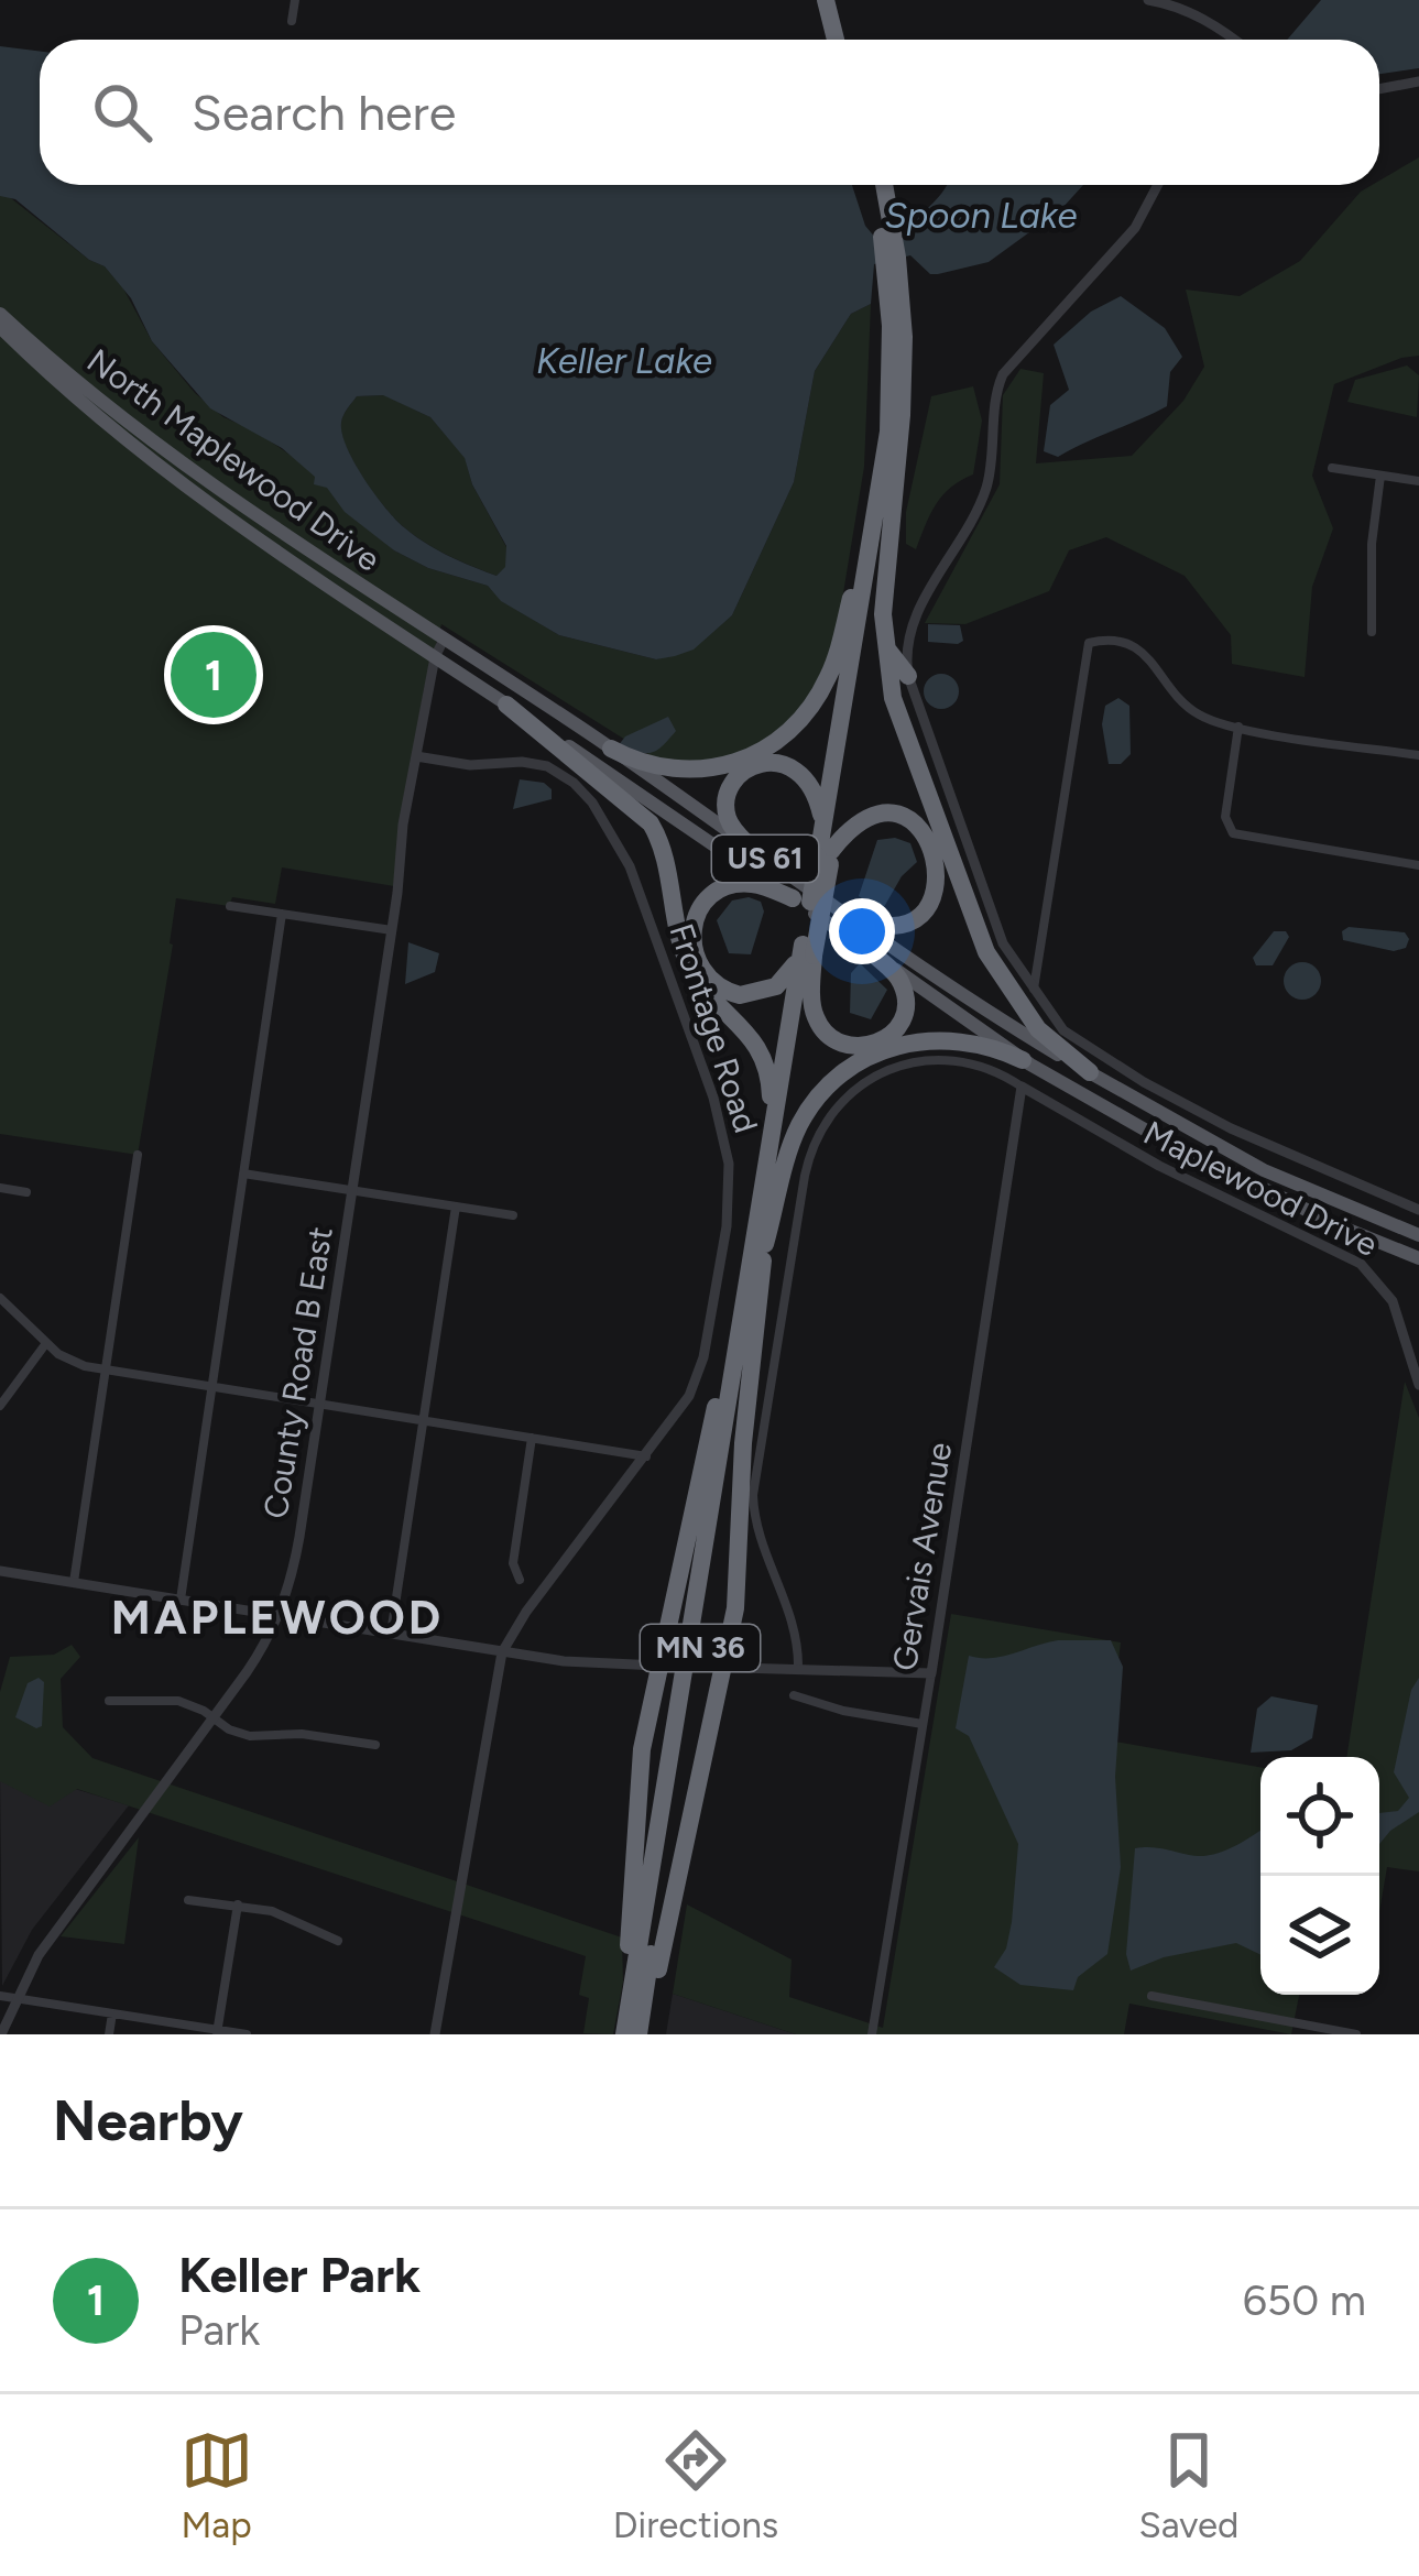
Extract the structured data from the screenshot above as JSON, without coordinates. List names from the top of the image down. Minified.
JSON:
{"streets":{"highway":["MN 36"],"main road":["North Maplewood Drive","US 61"],"street":["Frontage Road","Maplewood Drive","County Road B East","Gervais Avenue"]},"crossings":[["North Maplewood Drive","US 61"],["North Maplewood Drive","County Road B East"],["US 61","County Road B East"],["Frontage Road","County Road B East"],["Maplewood Drive","Gervais Avenue"]],"districts":["MAPLEWOOD"],"water":["Spoon Lake","Keller Lake"],"page":{"search":"Search here","pins":"1","heading":"Nearby","list":[{"mark":"1","name":"Keller Park","note":"Park","value":"650 m"}],"nav":["Map","Directions","Saved"]}}
